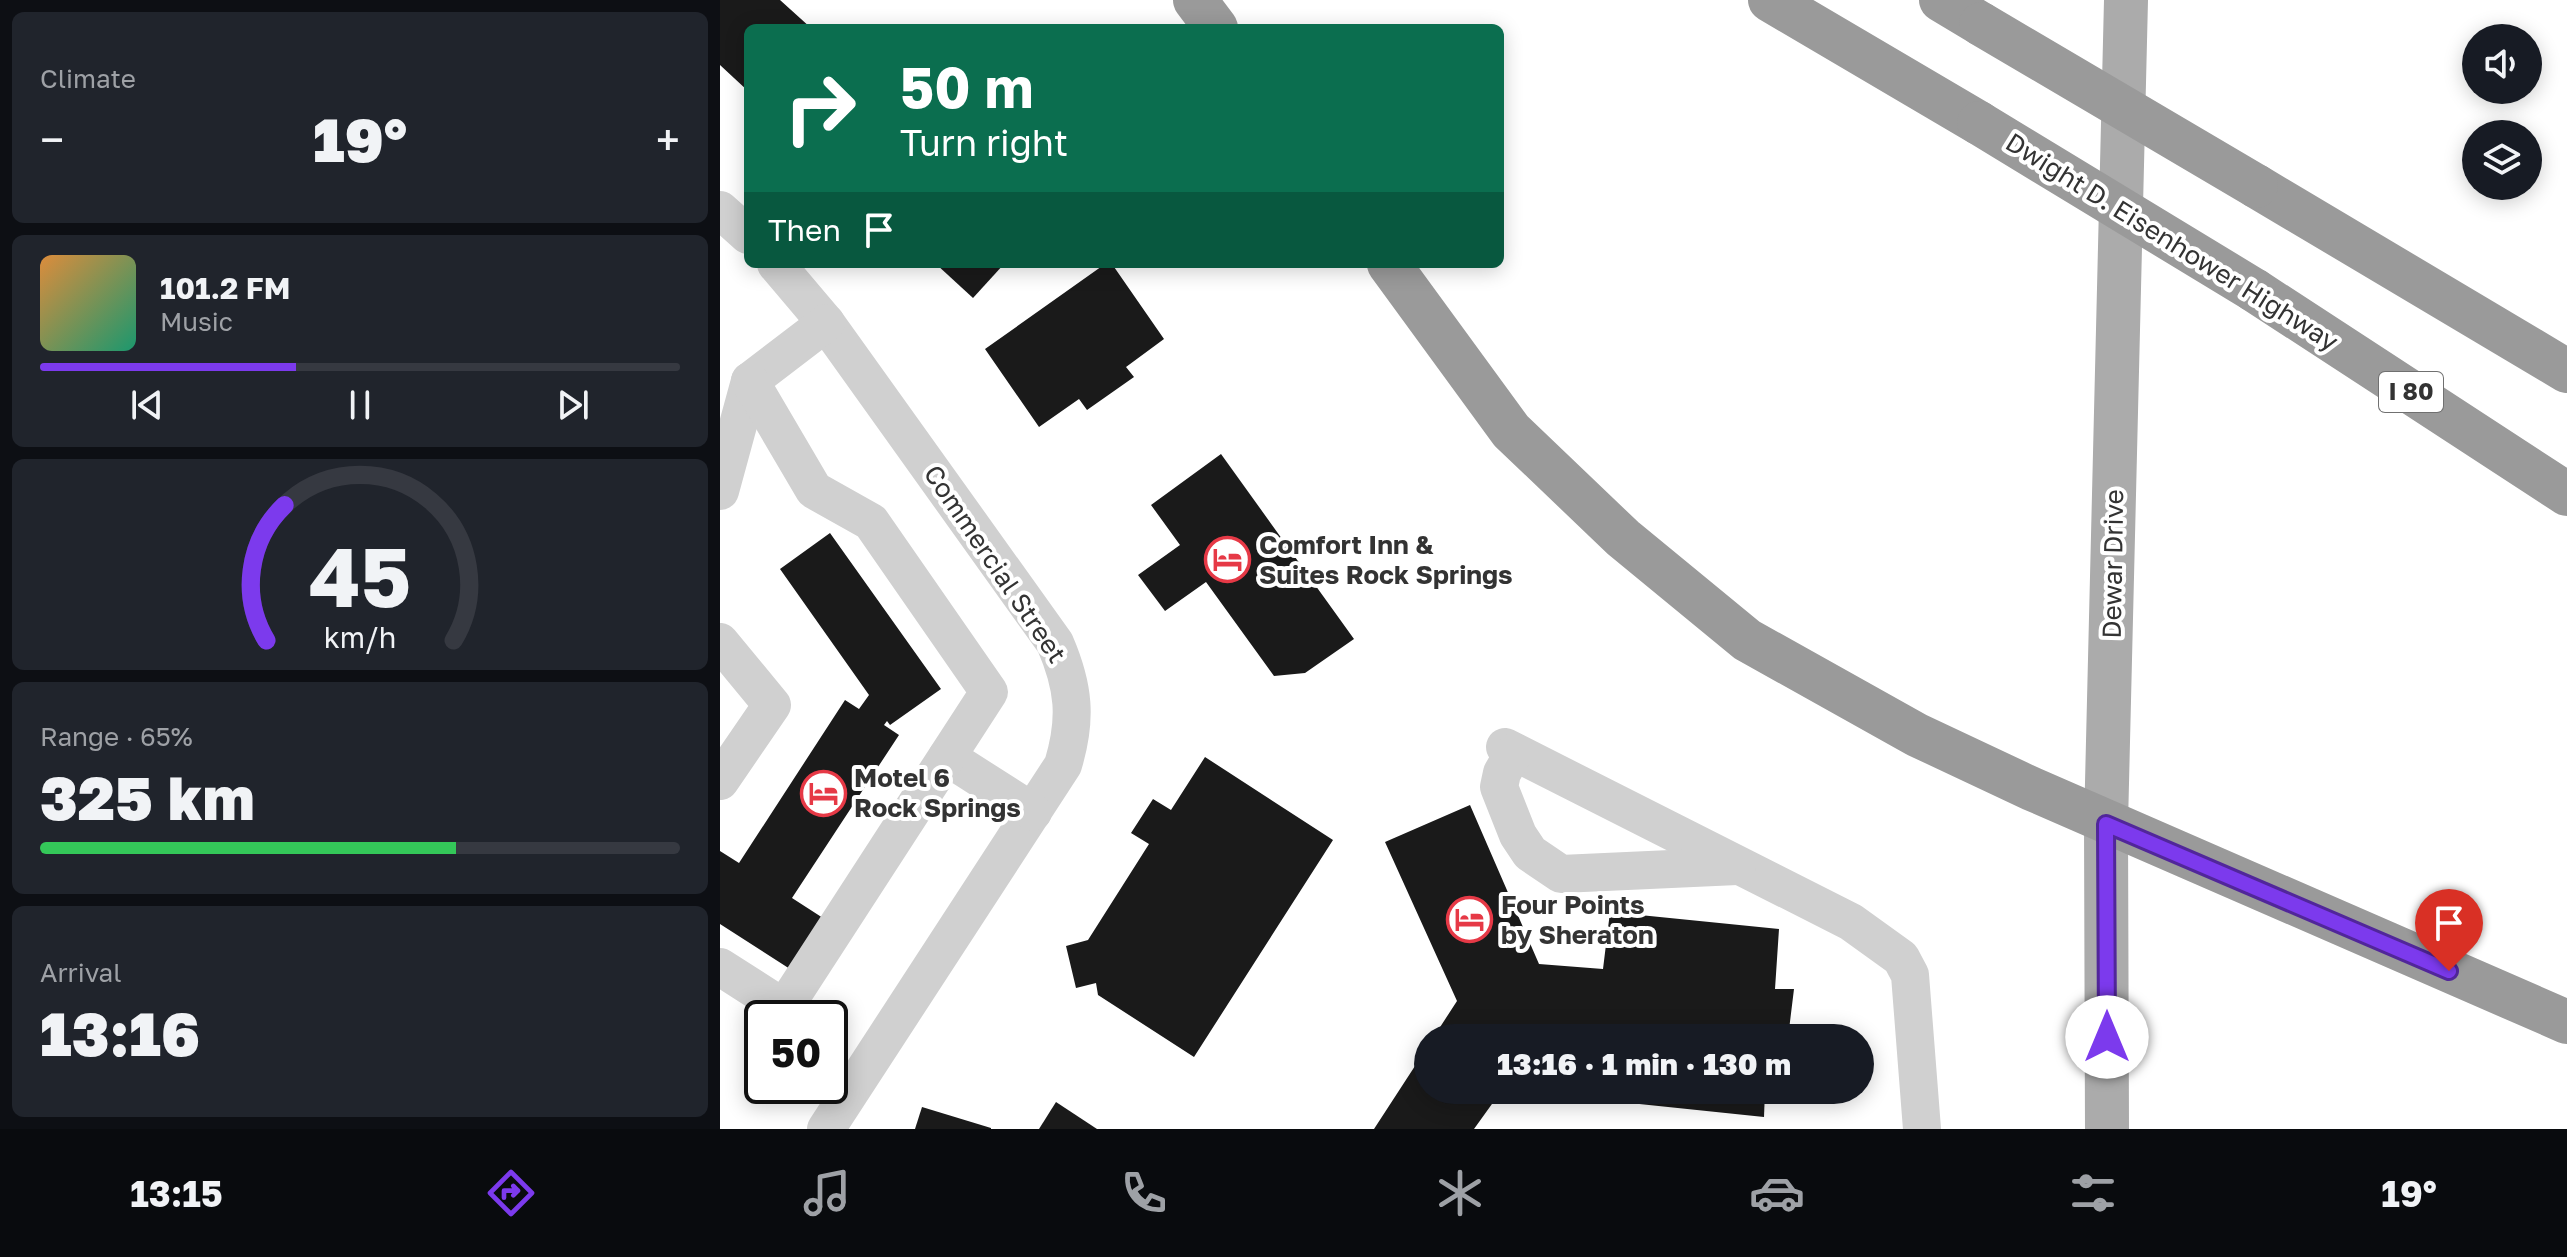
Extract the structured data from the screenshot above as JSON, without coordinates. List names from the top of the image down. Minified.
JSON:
{"streets":{"highway":["Dwight D. Eisenhower Highway","I 80"],"main road":["Dewar Drive"],"street":["Commercial Street"]},"places":{"hotel":["Comfort Inn & Suites Rock Springs","Motel 6 Rock Springs","Four Points by Sheraton"]},"page":{"tile":["Climate",["Range · 65%","325 km"],["Arrival","13:16"]],"turn":["50 m","Turn right"],"heat":["−","19°","+"],"then":"Then","song":["101.2 FM","Music"],"limit":"50","trip":"13:16 · 1 min · 130 m","tabs":["13:15","19°"],"gauge":["45","km/h"]}}
